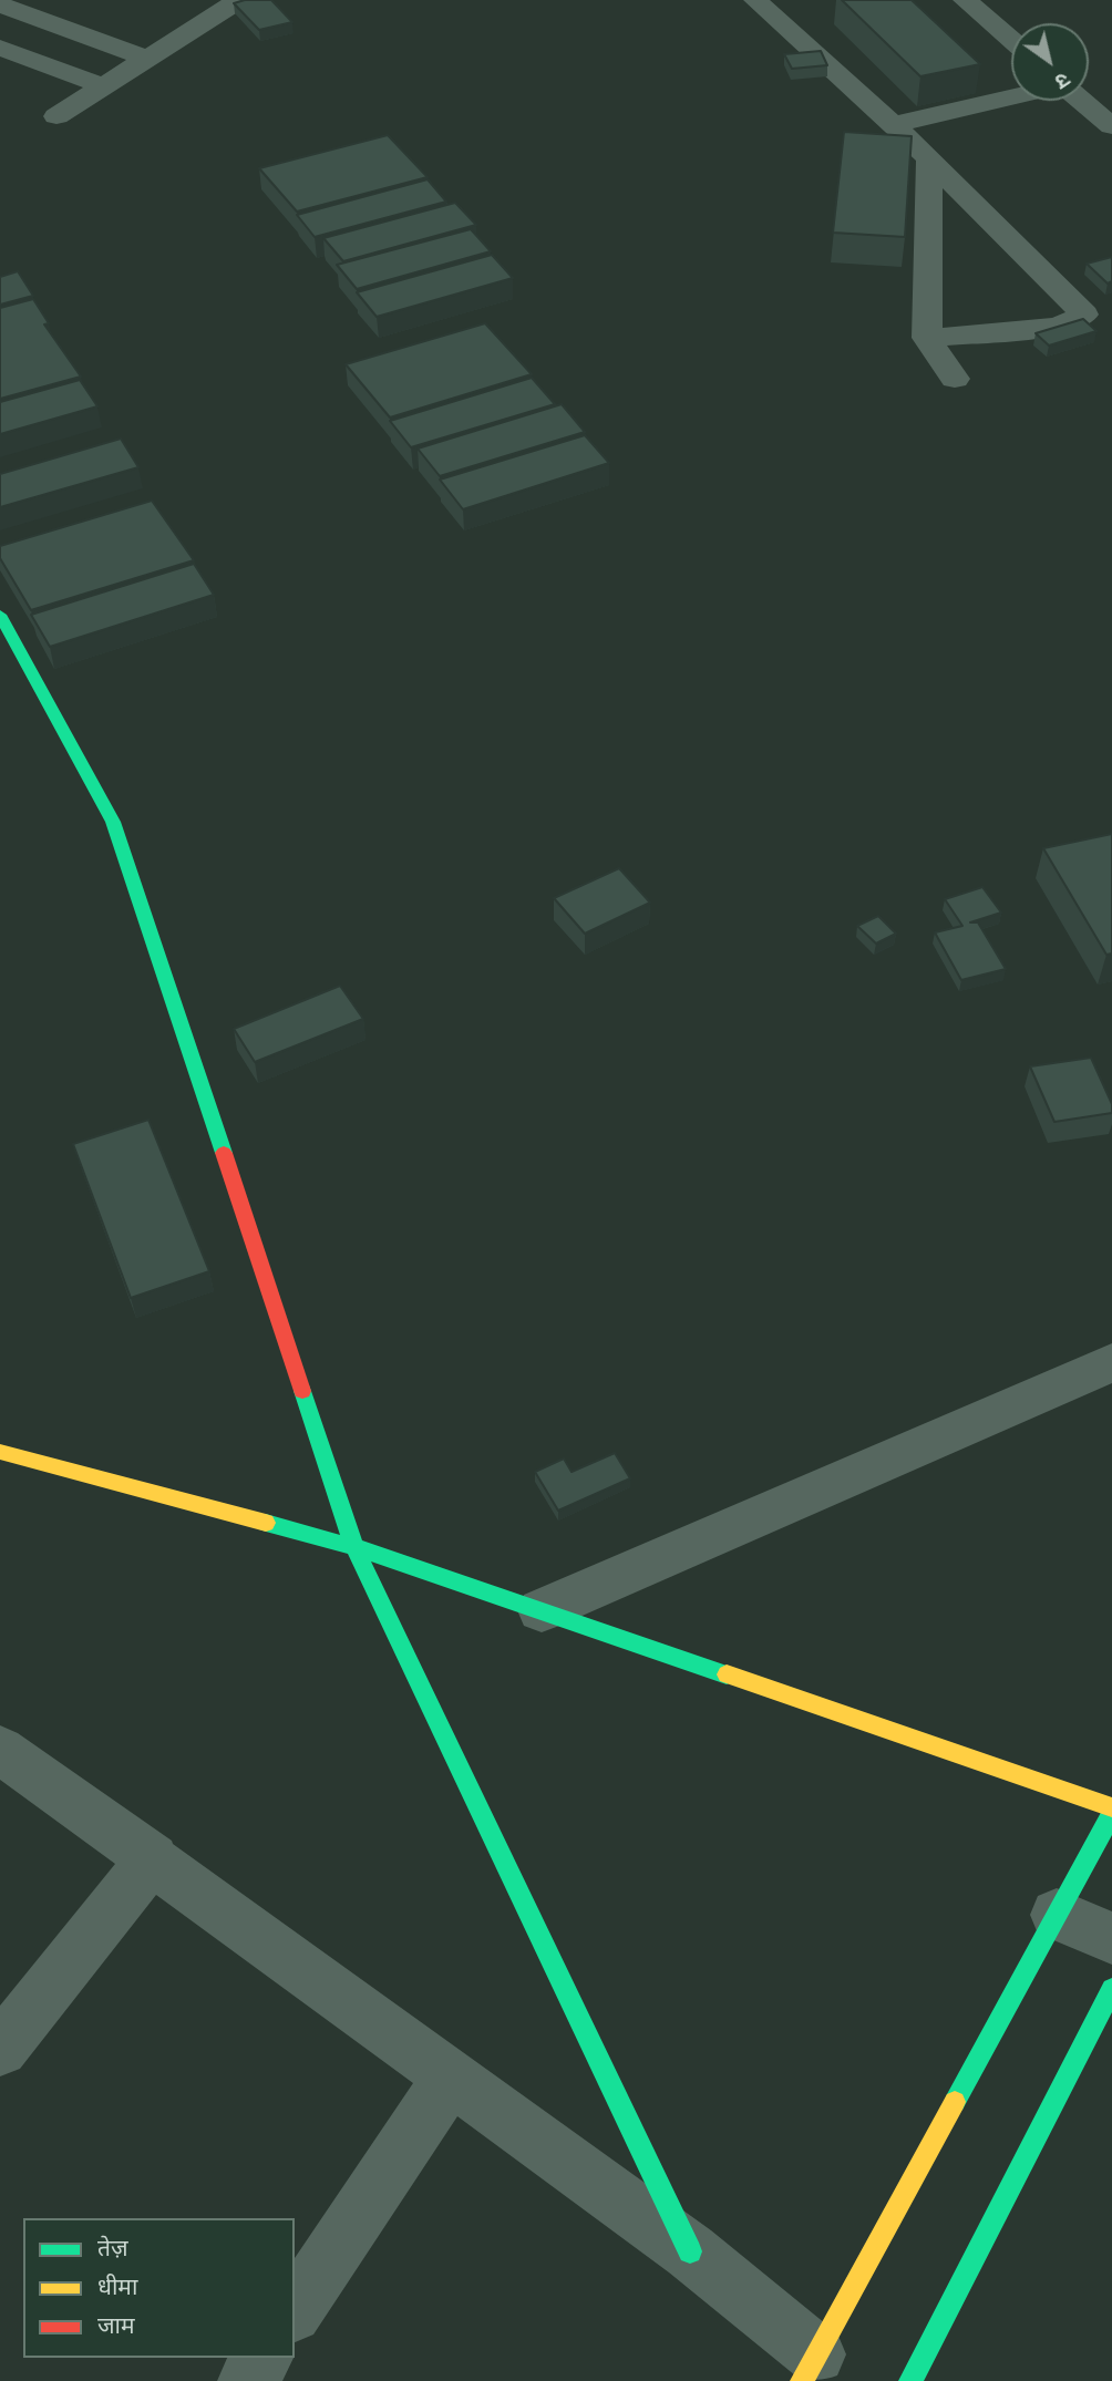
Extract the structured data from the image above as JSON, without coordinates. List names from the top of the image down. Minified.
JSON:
{"legend":["तेज़","धीमा","जाम"],"north":"bottom right"}
